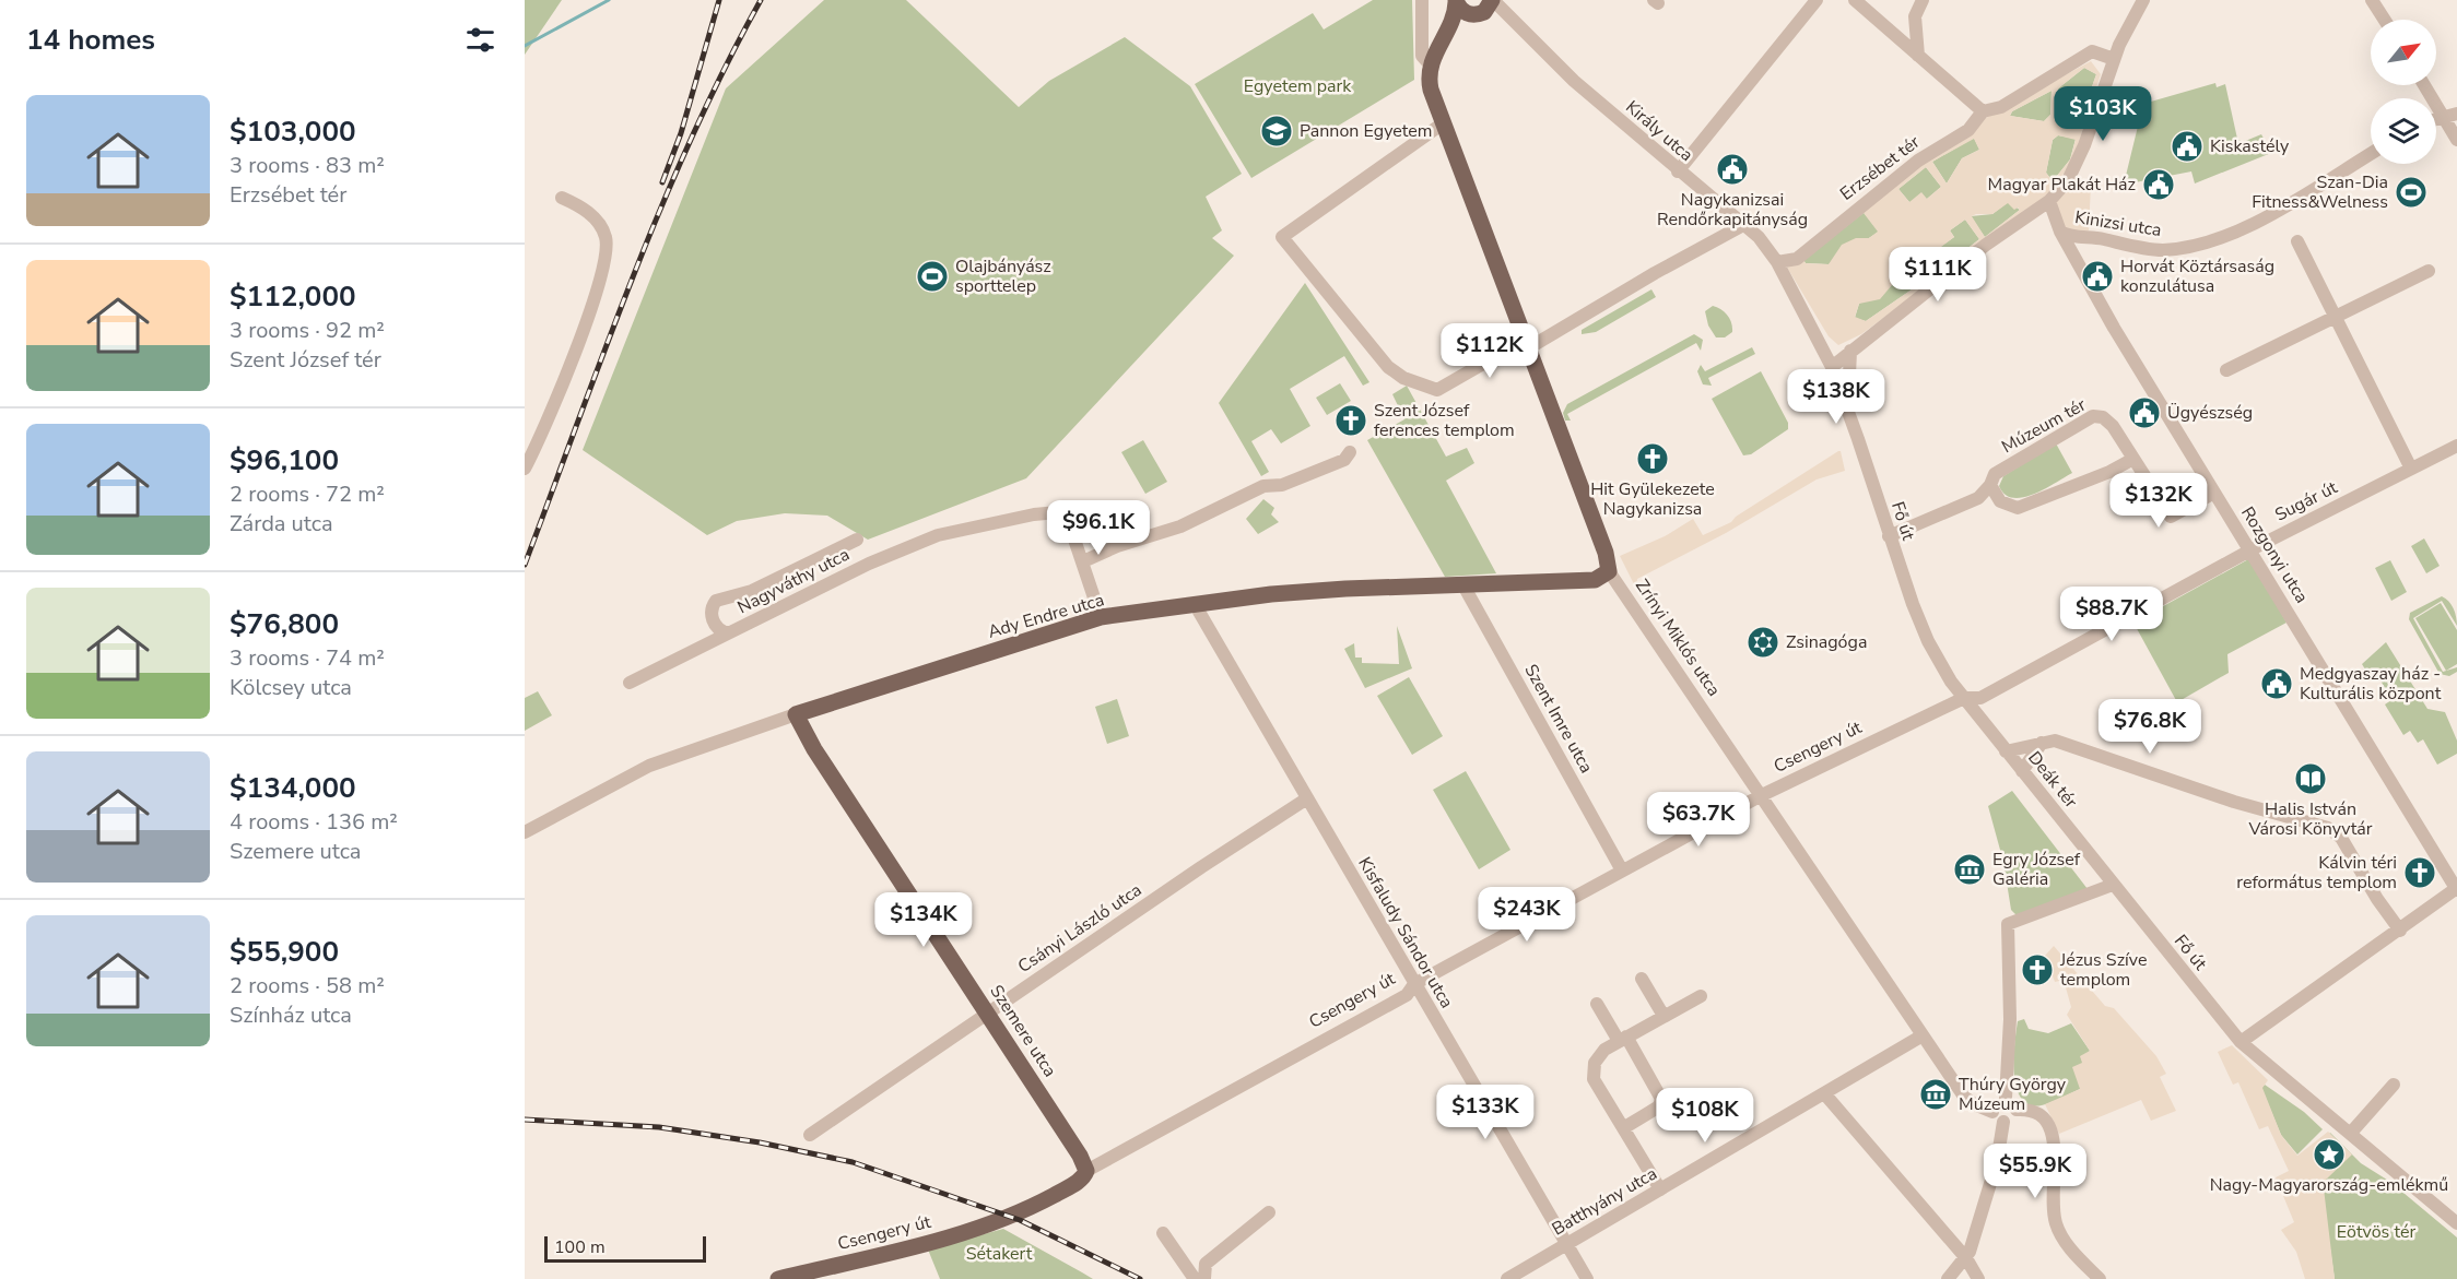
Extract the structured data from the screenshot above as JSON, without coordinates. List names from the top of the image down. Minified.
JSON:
{"streets":{"main road":["Ady Endre utca","Zrínyi Miklós utca","Csengery út","Szemere utca"],"street":["Király utca","Erzsébet tér","Kinizsi utca","Múzeum tér","Sugár út","Fő út","Rozgonyi utca","Nagyváthy utca","Szent Imre utca","Deák tér","Csányi László utca","Kisfaludy Sándor utca","Batthyány utca"]},"crossings":[["Király utca","Erzsébet tér"],["Király utca","Fő út"],["Király utca","Zrínyi Miklós utca"],["Erzsébet tér","Fő út"],["Kinizsi utca","Rozgonyi utca"],["Múzeum tér","Fő út"],["Múzeum tér","Rozgonyi utca"],["Sugár út","Fő út"],["Sugár út","Rozgonyi utca"],["Sugár út","Csengery út"],["Sugár út","Deák tér"],["Fő út","Csengery út"],["Fő út","Deák tér"],["Ady Endre utca","Zrínyi Miklós utca"],["Ady Endre utca","Szent Imre utca"],["Ady Endre utca","Kisfaludy Sándor utca"],["Ady Endre utca","Szemere utca"],["Zrínyi Miklós utca","Csengery út"],["Zrínyi Miklós utca","Batthyány utca"],["Szent Imre utca","Csengery út"],["Csengery út","Deák tér"],["Csengery út","Kisfaludy Sándor utca"],["Csengery út","Szemere utca"],["Csányi László utca","Kisfaludy Sándor utca"],["Csányi László utca","Szemere utca"],["Kisfaludy Sándor utca","Batthyány utca"]],"parks":["Egyetem park","Eötvös tér","Sétakert"],"places":{"school or university":["Pannon Egyetem"],"public building":["Kiskastély","Nagykanizsai Rendőrkapitányság","Magyar Plakát Ház","Horvát Köztársaság konzulátusa","Ügyészség","Medgyaszay ház - Kulturális központ"],"sports":["Szan-Dia Fitness&Welness","Olajbányász sporttelep"],"church":["Szent József ferences templom","Hit Gyülekezete Nagykanizsa","Kálvin téri református templom","Jézus Szíve templom"],"synagogue":["Zsinagóga"],"library":["Halis István Városi Könyvtár"],"museum":["Egry József Galéria","Thúry György Múzeum"],"place":["Nagy-Magyarország-emlékmű"]},"scale_bar":"100 m","north":"top right","page":{"heading":"14 homes","list":[{"name":"$103,000","note":"3 rooms · 83 m² · Erzsébet tér"},{"name":"$112,000","note":"3 rooms · 92 m² · Szent József tér"},{"name":"$96,100","note":"2 rooms · 72 m² · Zárda utca"},{"name":"$76,800","note":"3 rooms · 74 m² · Kölcsey utca"},{"name":"$134,000","note":"4 rooms · 136 m² · Szemere utca"},{"name":"$55,900","note":"2 rooms · 58 m² · Színház utca"}],"price":["$103K","$111K","$112K","$138K","$132K","$96.1K","$88.7K","$76.8K","$63.7K","$243K","$134K","$133K","$108K","$55.9K"],"scale":"100 m"}}
